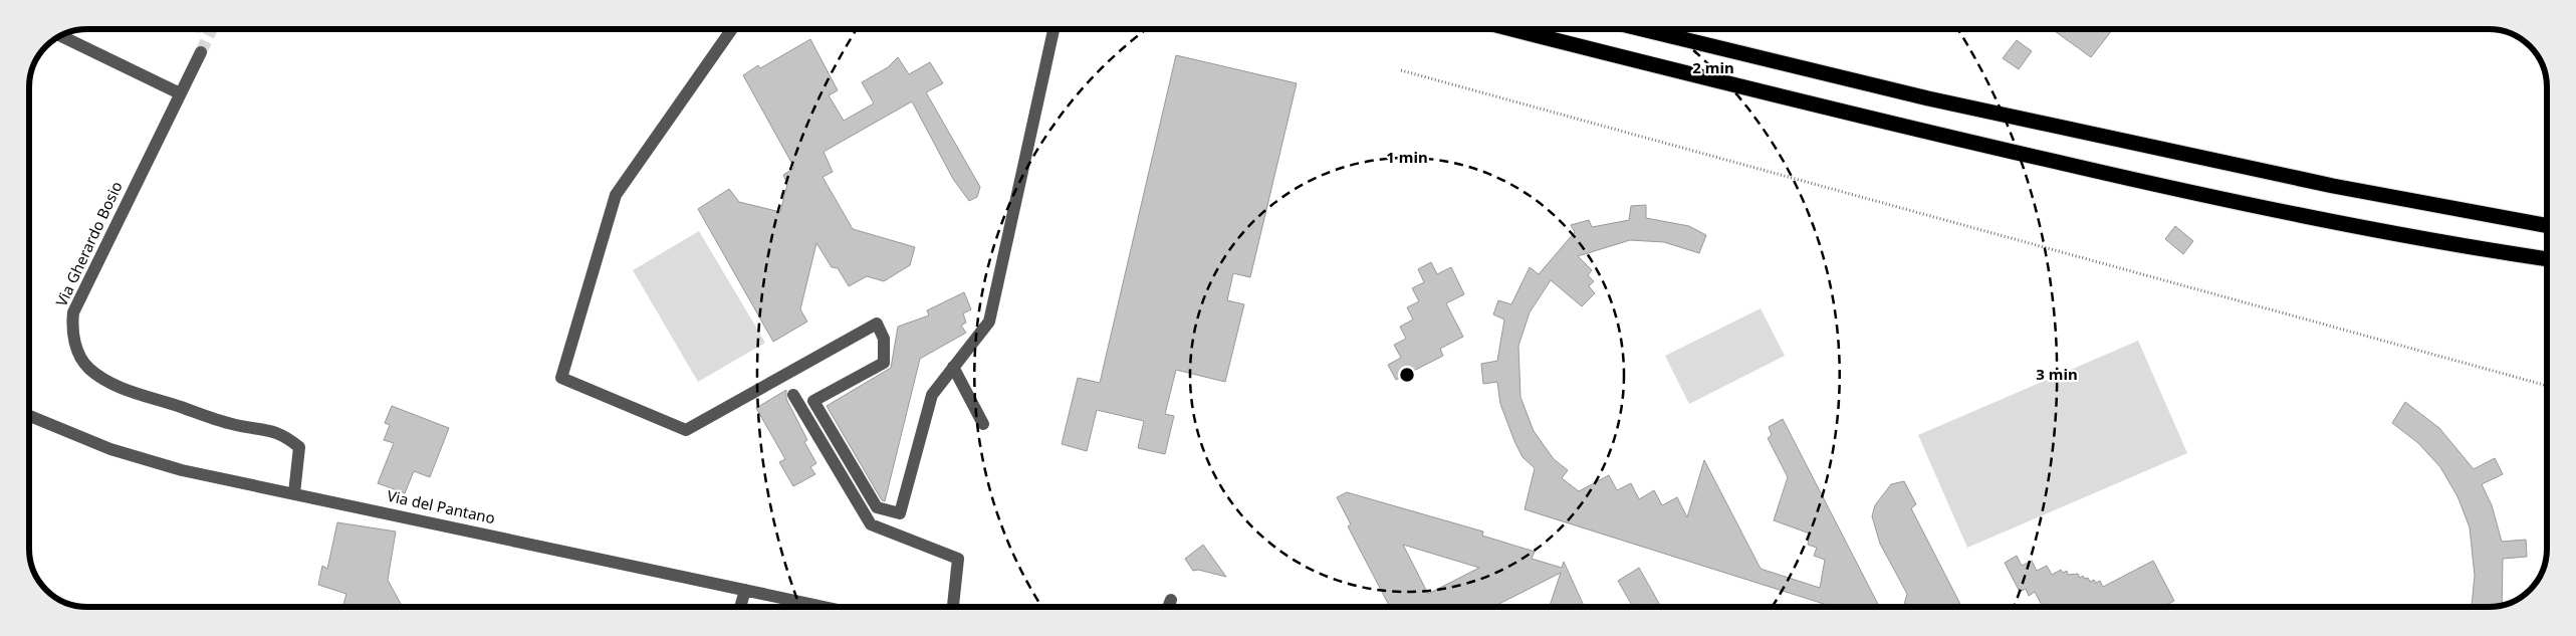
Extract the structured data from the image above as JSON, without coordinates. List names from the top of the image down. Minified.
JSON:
{"streets":{"street":["Via Gherardo Bosio","Via del Pantano"]},"crossings":[["Via Gherardo Bosio","Via del Pantano"]],"rings":["2 min","1 min","3 min"]}
